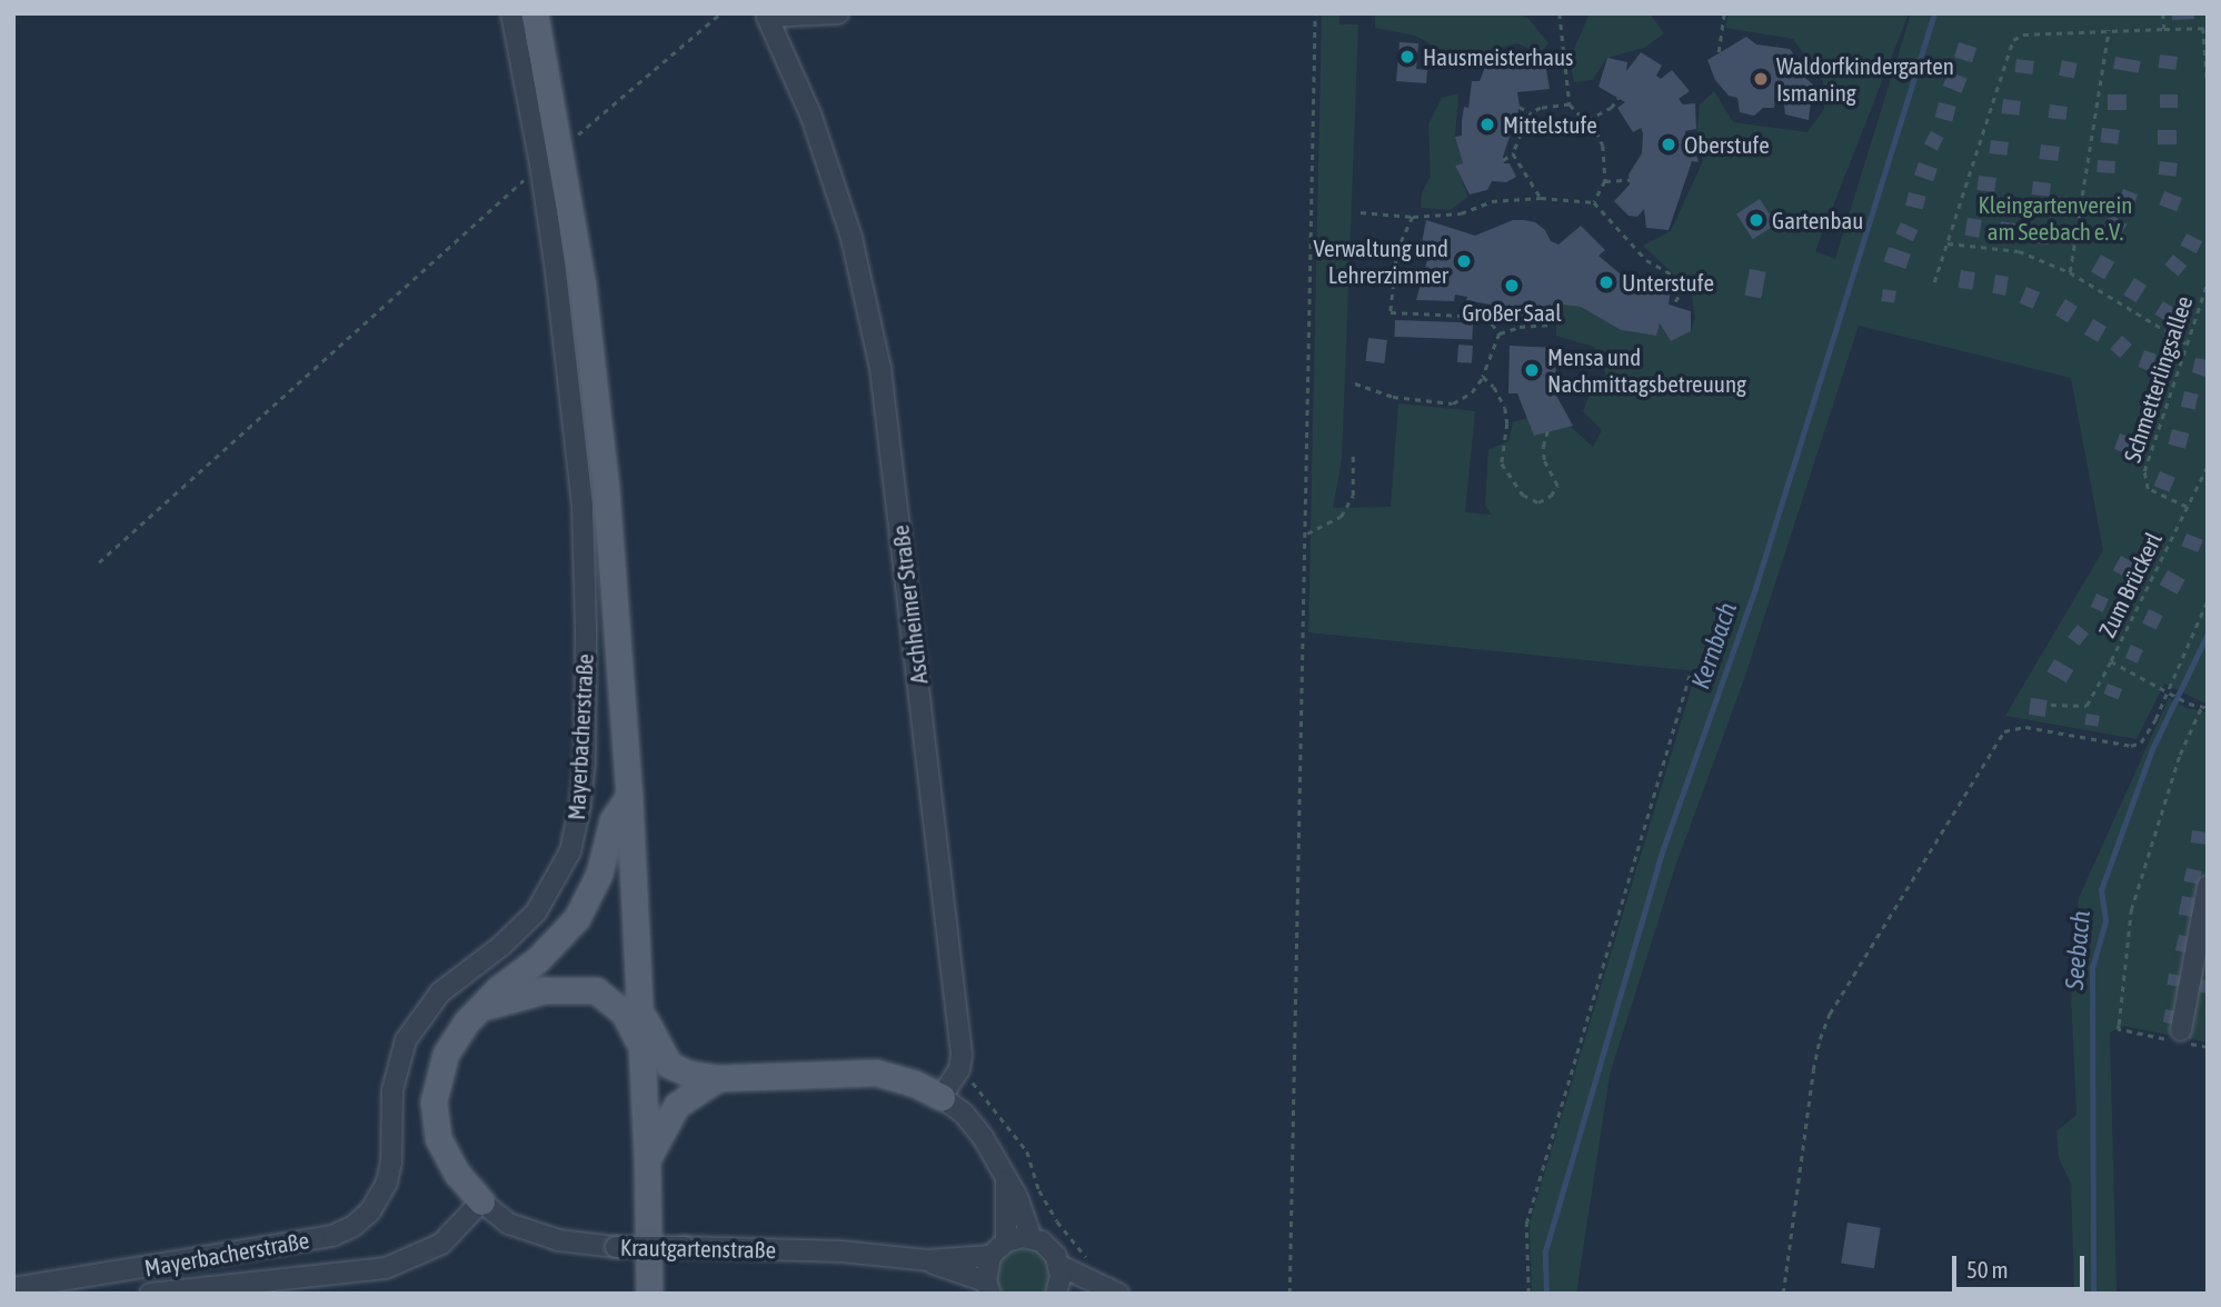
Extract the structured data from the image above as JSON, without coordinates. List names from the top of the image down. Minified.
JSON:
{"streets":{"street":["Aschheimer Straße","Mayerbacherstraße","Krautgartenstraße"],"path":["Schmetterlingsallee","Zum Brückerl"]},"crossings":[["Schmetterlingsallee","Zum Brückerl"],["Mayerbacherstraße","Krautgartenstraße"]],"water":["Kernbach","Seebach"],"parks":["Kleingartenverein am Seebach e.V."],"places":["Hausmeisterhaus","Waldorfkindergarten Ismaning","Mittelstufe","Oberstufe","Gartenbau","Verwaltung und Lehrerzimmer","Unterstufe","Großer Saal","Mensa und Nachmittagsbetreuung"],"scale_bar":"50 m"}
